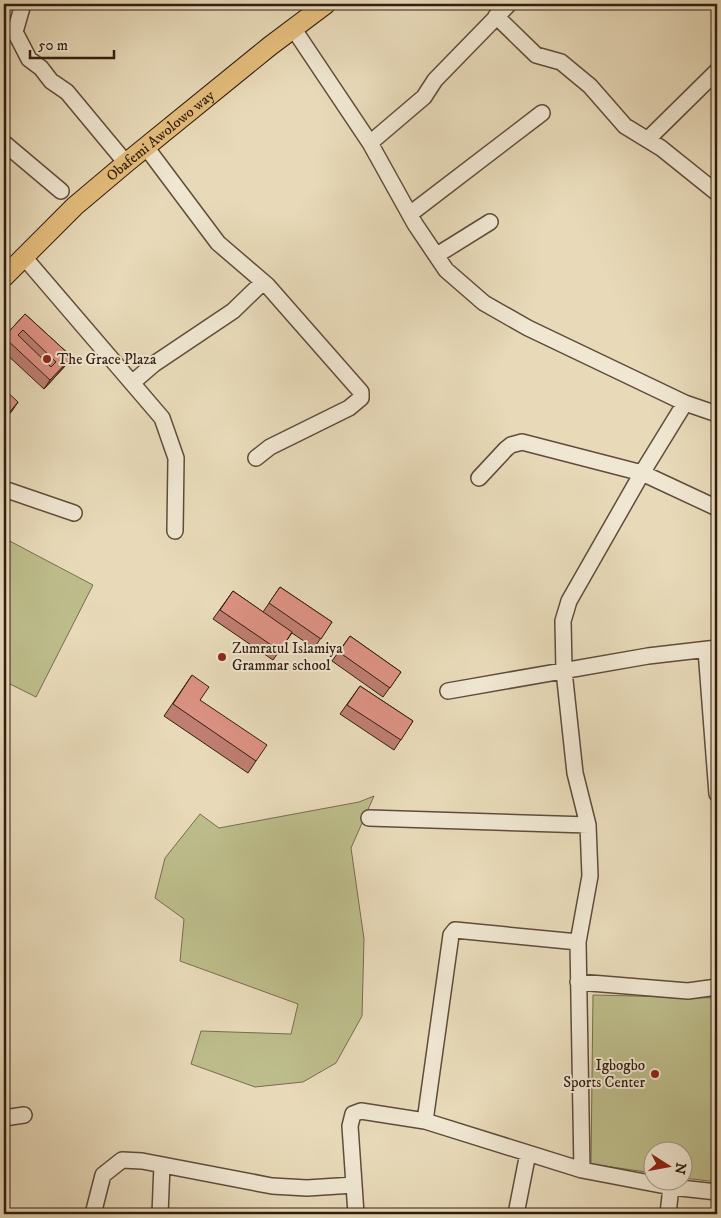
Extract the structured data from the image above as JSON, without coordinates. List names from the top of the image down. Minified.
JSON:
{"streets":{"main road":["Obafemi Awolowo way"]},"places":["The Grace Plaza","Zumratul Islamiya Grammar school","Igbogbo Sports Center"],"scale_bar":"50 m","north":"right"}
